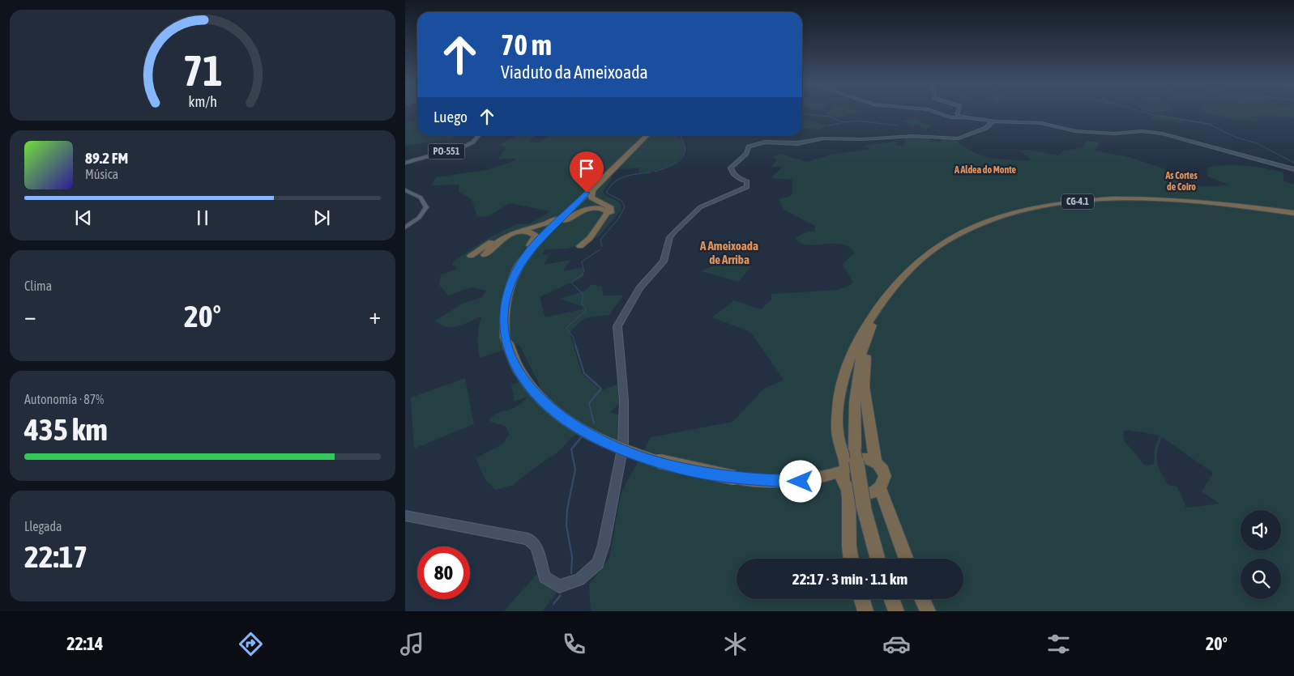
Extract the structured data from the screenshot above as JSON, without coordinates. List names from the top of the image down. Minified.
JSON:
{"streets":{"highway":["CG-4.1"],"main road":["PO-551"]},"districts":["A Aldea do Monte","As Cortes de Coiro","A Ameixoada de Arriba"],"page":{"turn":["70 m","Viaduto da Ameixoada"],"then":"Luego","song":["89.2 FM","Música"],"tile":["Clima",["Autonomía · 87%","435 km"],["Llegada","22:17"]],"heat":["−","20°","+"],"limit":"80","trip":"22:17 · 3 min · 1.1 km","tabs":["22:14","20°"],"gauge":["71","km/h"]}}
